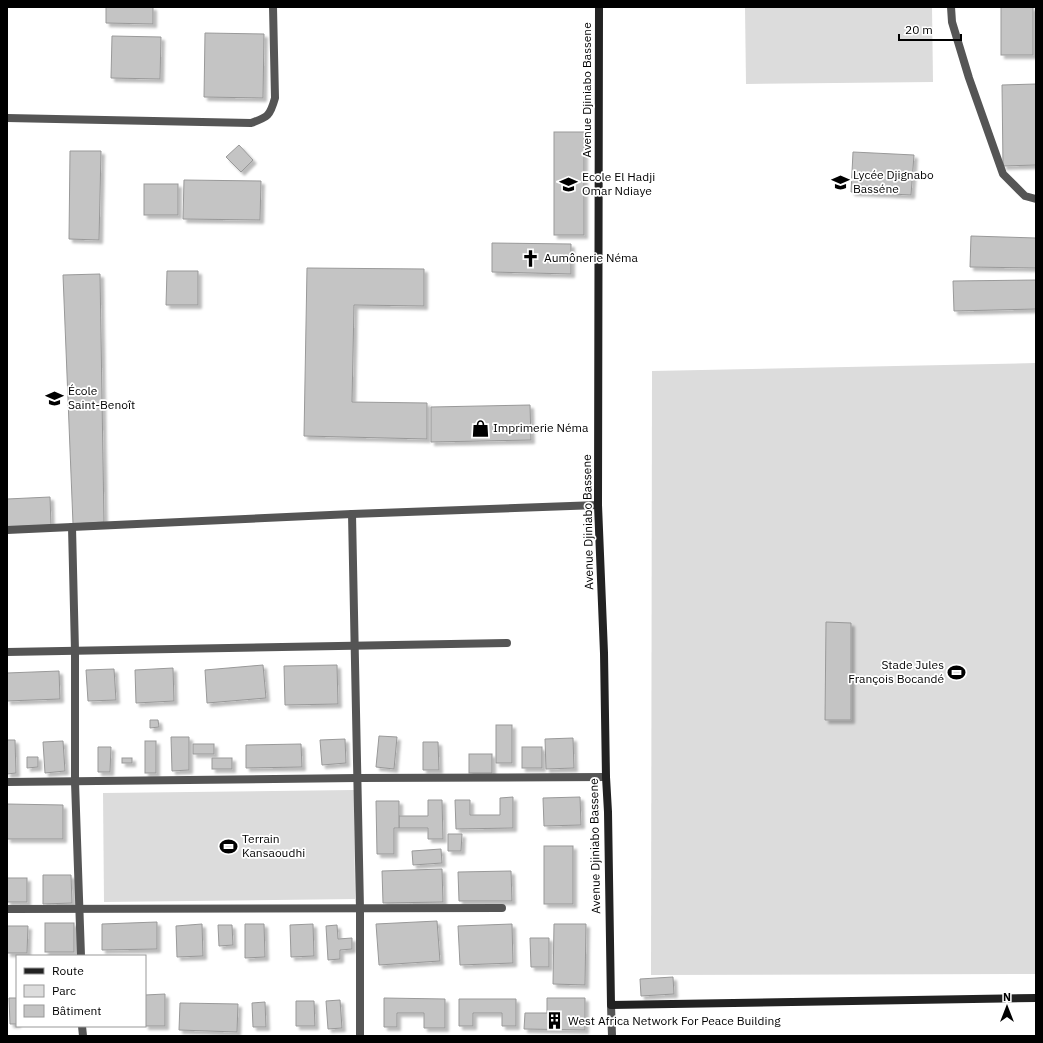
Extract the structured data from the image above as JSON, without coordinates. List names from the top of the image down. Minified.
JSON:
{"streets":{"main road":["Avenue Djiniabo Bassene"]},"places":{"school or university":["Lycée Djignabo Basséne","Ecole El Hadji Omar Ndiaye","École Saint-Benoît"],"church":["Aumônerie Néma"],"shop":["Imprimerie Néma"],"sports":["Stade Jules François Bocandé","Terrain Kansaoudhi"],"building":["West Africa Network For Peace Building"]},"legend":["Route","Parc","Bâtiment"],"scale_bar":"20 m","north":"top"}
